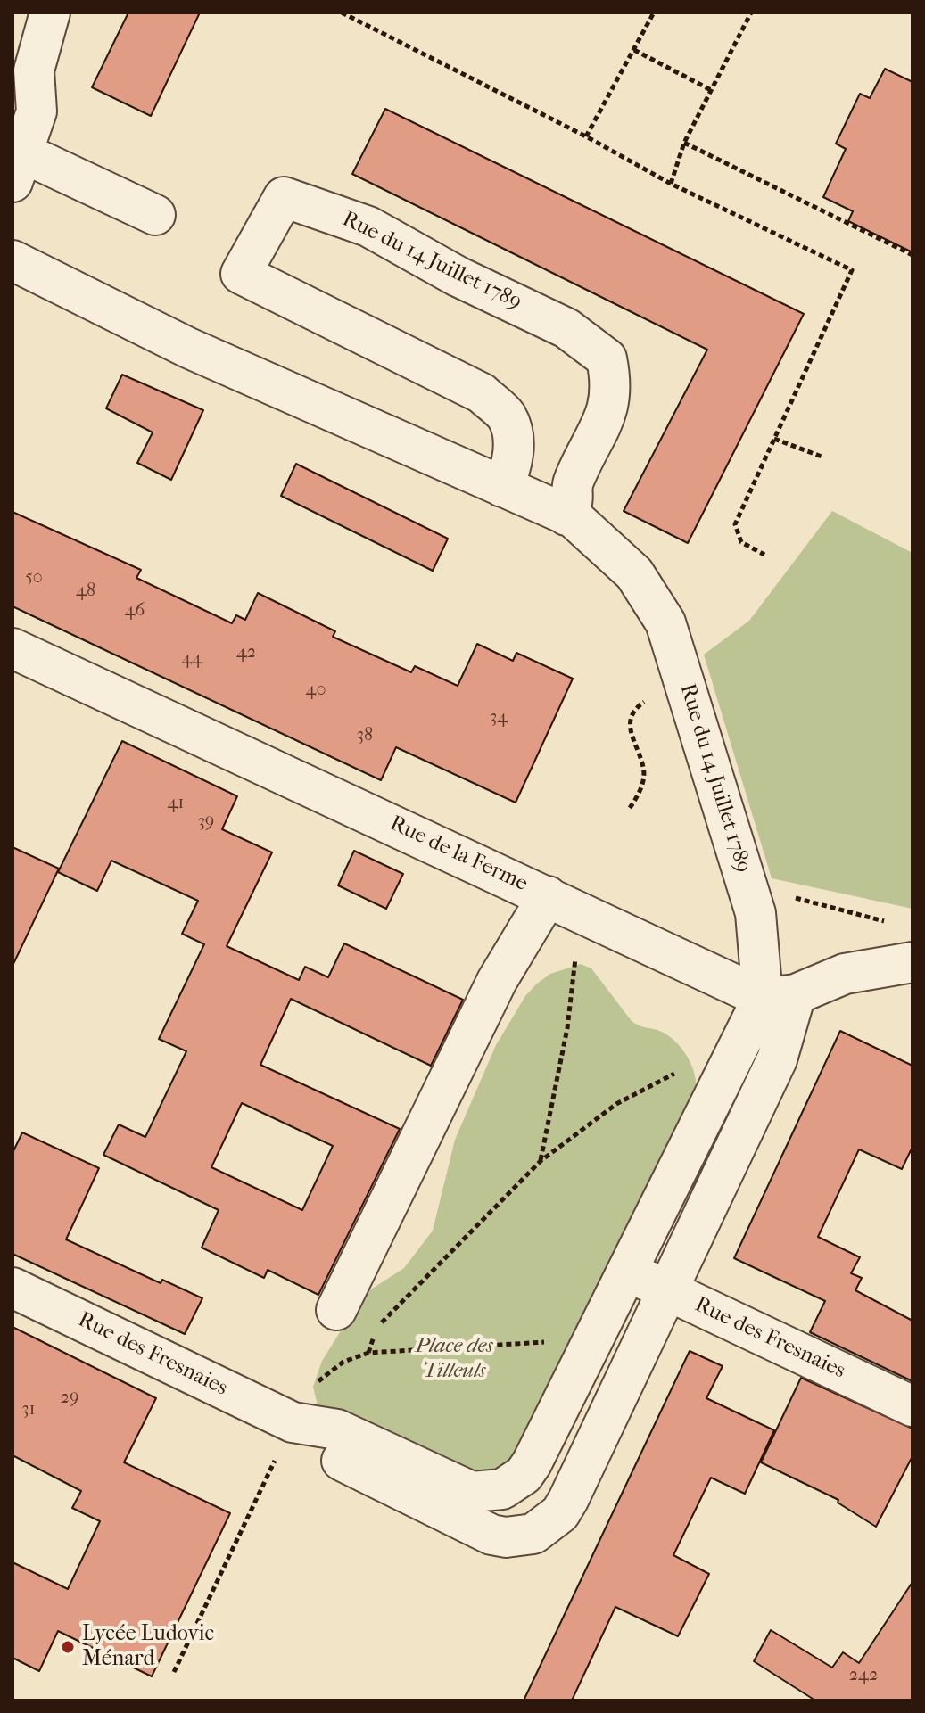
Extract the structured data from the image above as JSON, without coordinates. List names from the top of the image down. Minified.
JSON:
{"streets":{"street":["Rue du 14 Juillet 1789","Rue de la Ferme","Rue des Fresnaies"]},"crossings":[["Rue du 14 Juillet 1789","Rue de la Ferme"]],"parks":["Place des Tilleuls"],"places":["Lycée Ludovic Ménard"],"house_numbers":["50","48","46","42","44","40","34","38","41","39","29","31","242"]}
